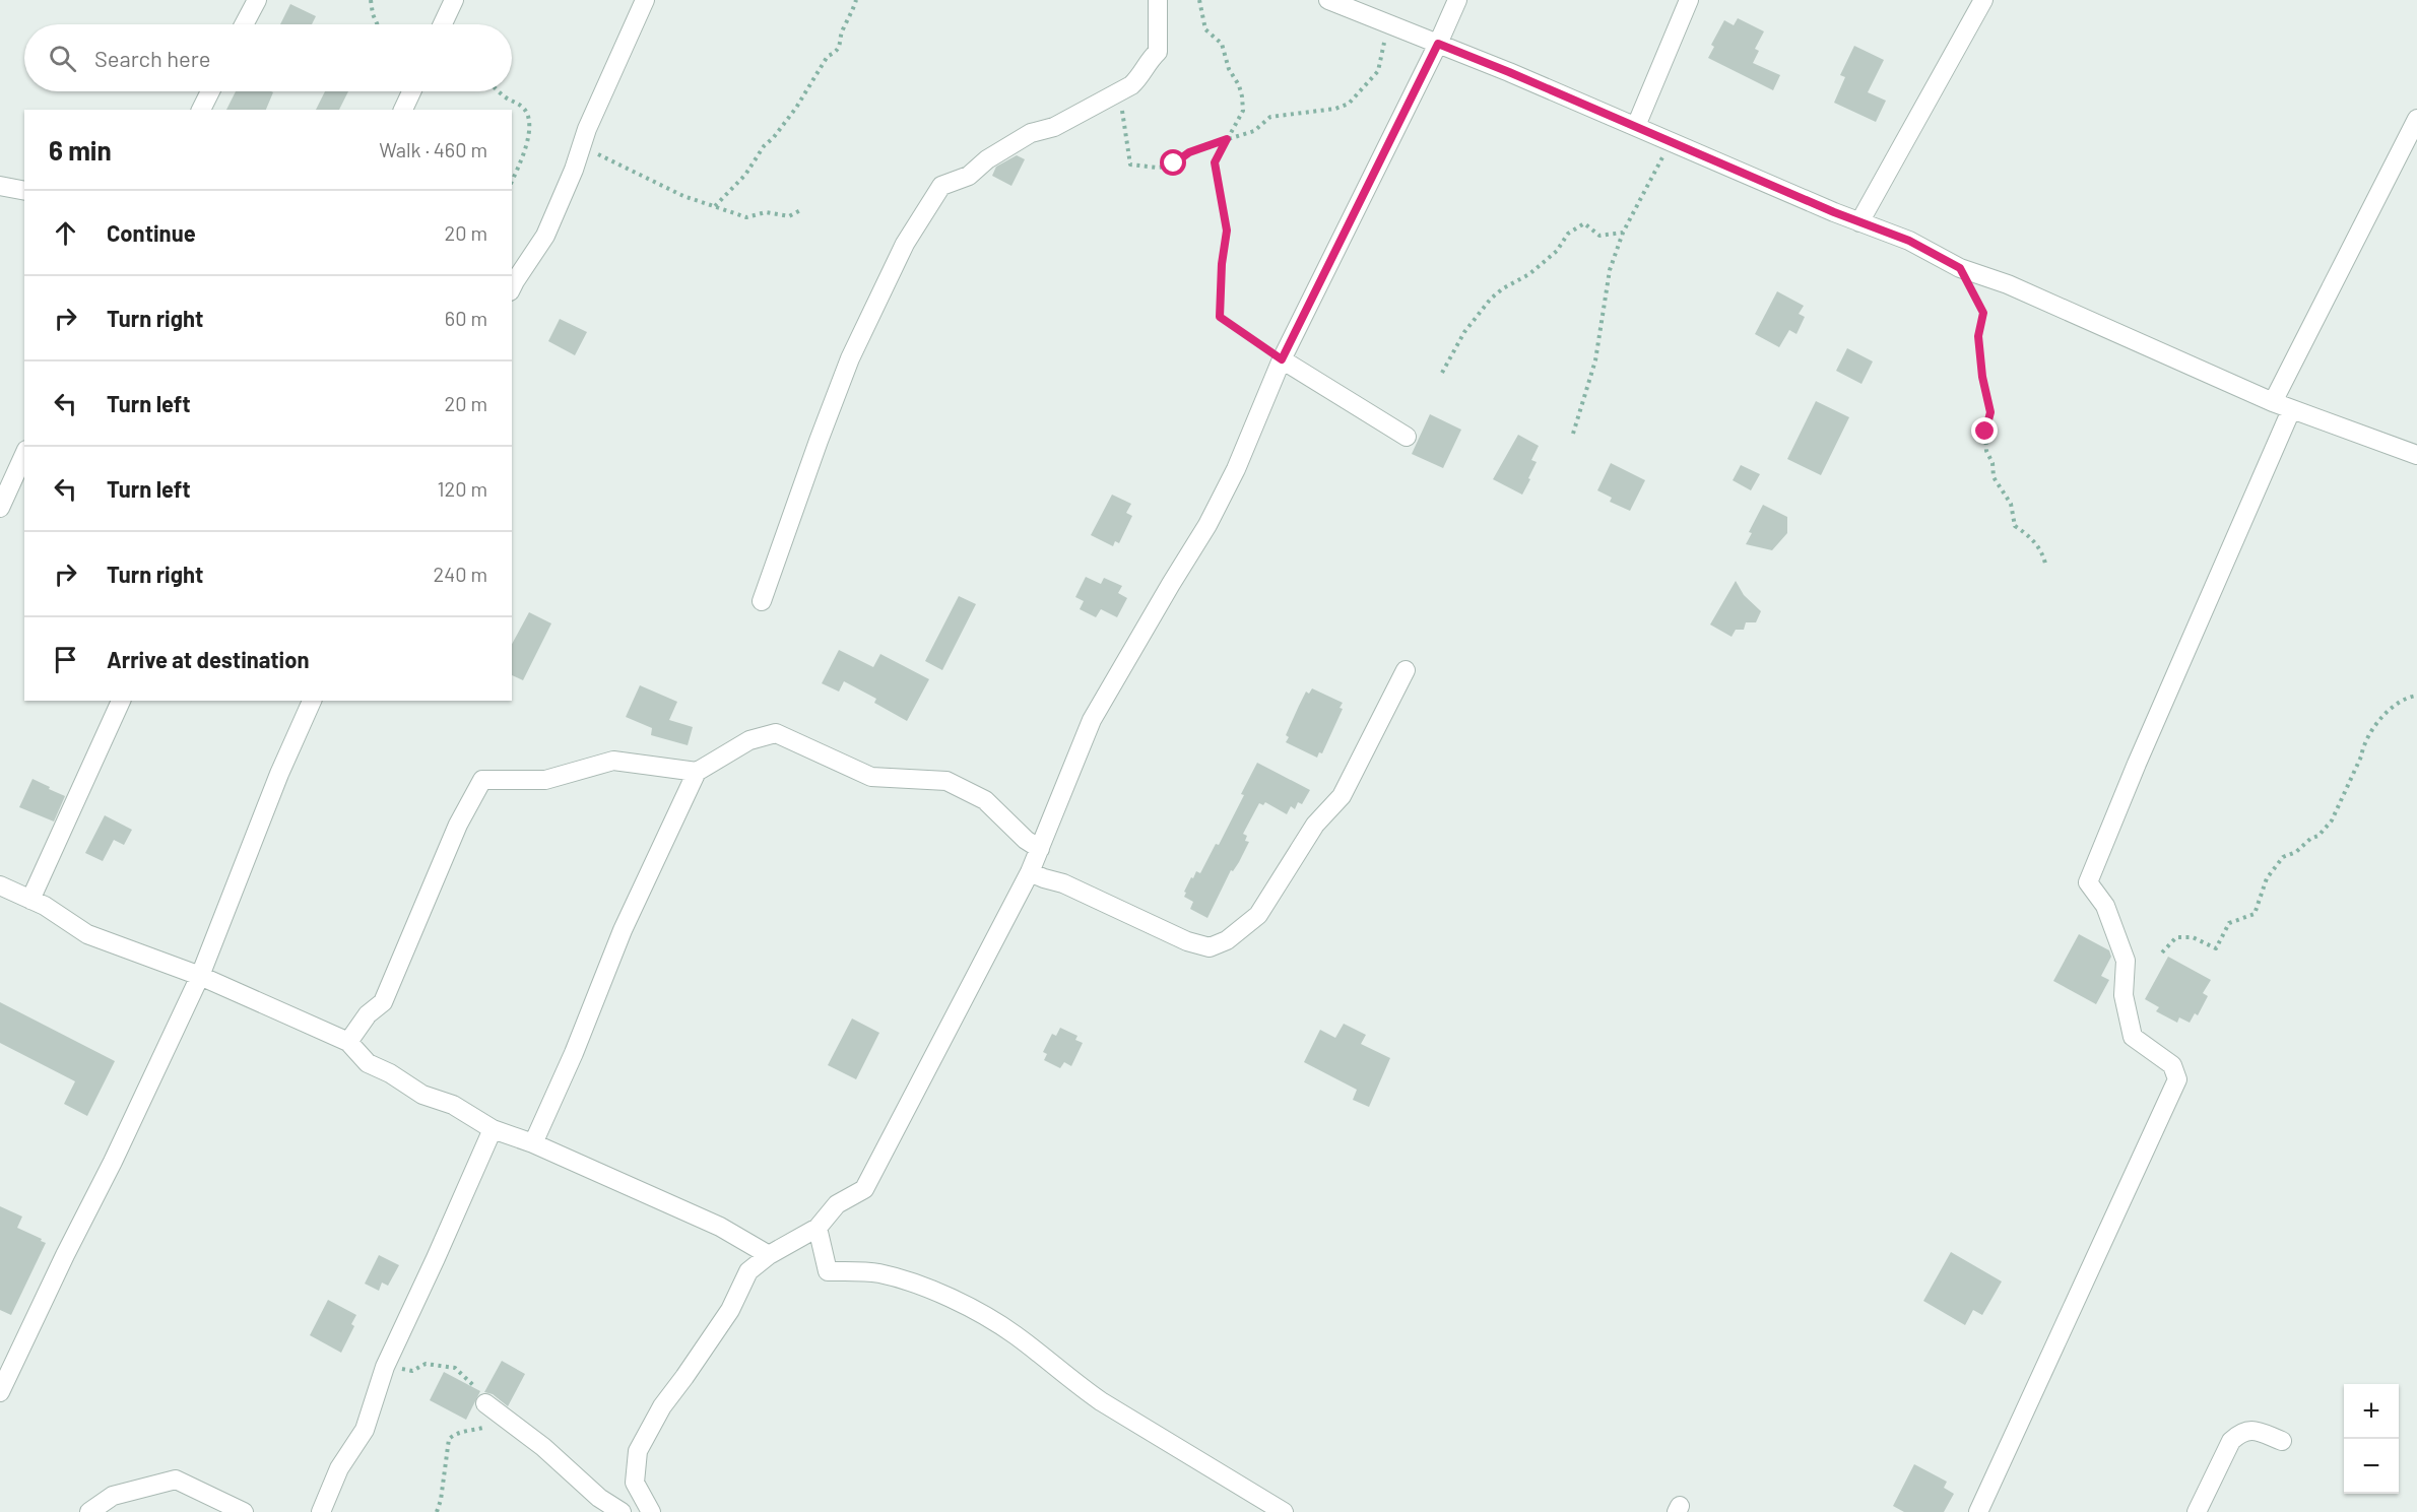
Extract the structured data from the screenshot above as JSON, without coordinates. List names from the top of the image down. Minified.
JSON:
{"page":{"search":"Search here","heading":["6 min","Walk · 460 m"],"list":[["Continue","20 m"],["Turn right","60 m"],["Turn left","20 m"],["Turn left","120 m"],["Turn right","240 m"],"Arrive at destination"],"map_buttons":["+","−"]}}
